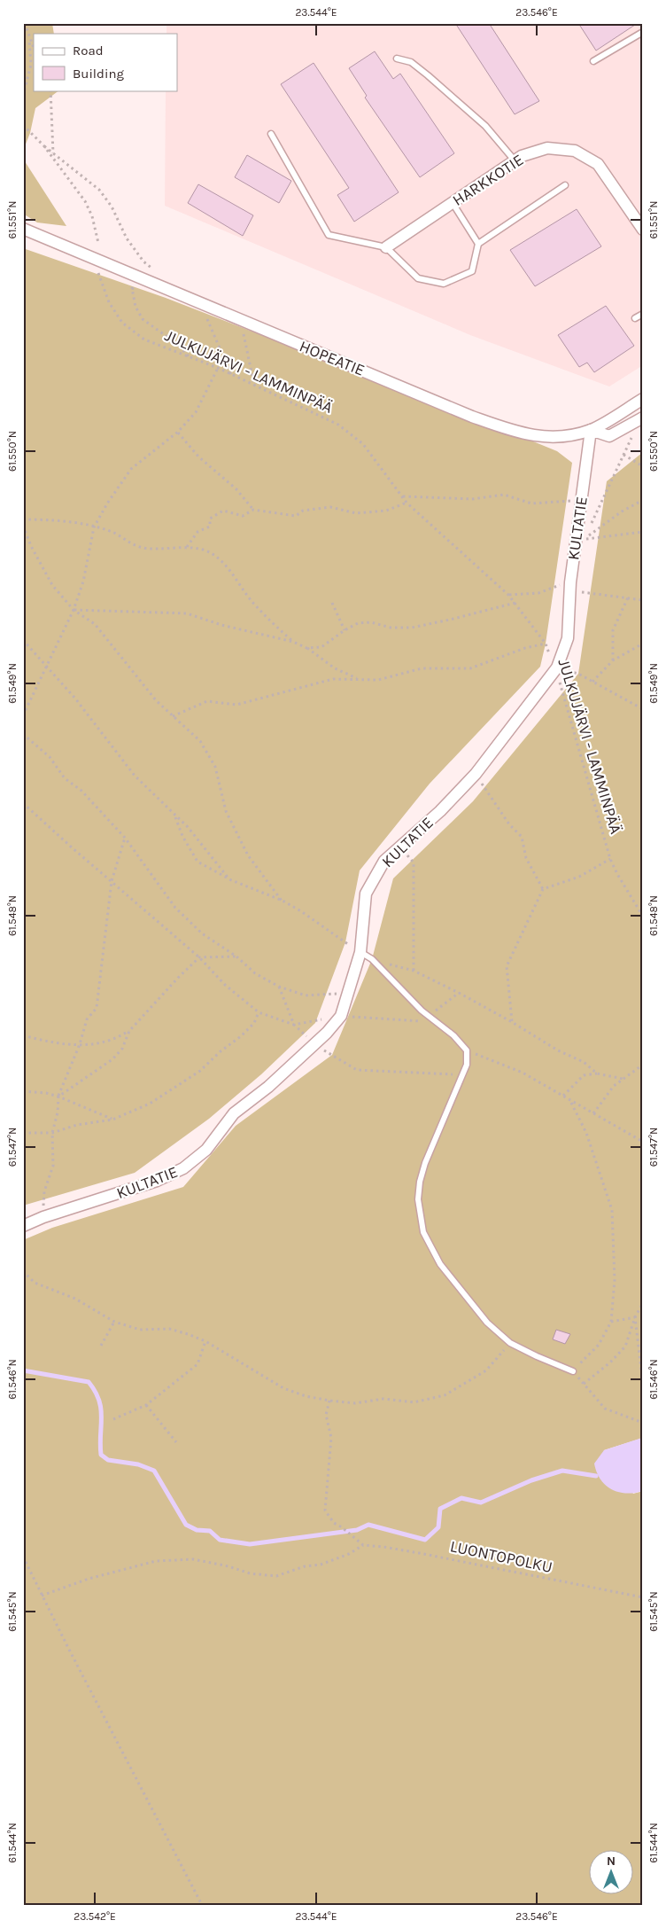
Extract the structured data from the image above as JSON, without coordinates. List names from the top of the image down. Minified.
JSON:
{"streets":{"street":["HARKKOTIE","HOPEATIE","KULTATIE"],"path":["JULKUJÄRVI - LAMMINPÄÄ","LUONTOPOLKU"]},"crossings":[["HOPEATIE","KULTATIE"],["JULKUJÄRVI - LAMMINPÄÄ","KULTATIE"]],"legend":["Road","Building"],"north":"top","coordinates":["23.544°E","23.546°E","61.551°N","61.550°N","61.549°N","61.548°N","61.547°N","61.546°N","61.545°N","61.544°N","23.542°E"]}
